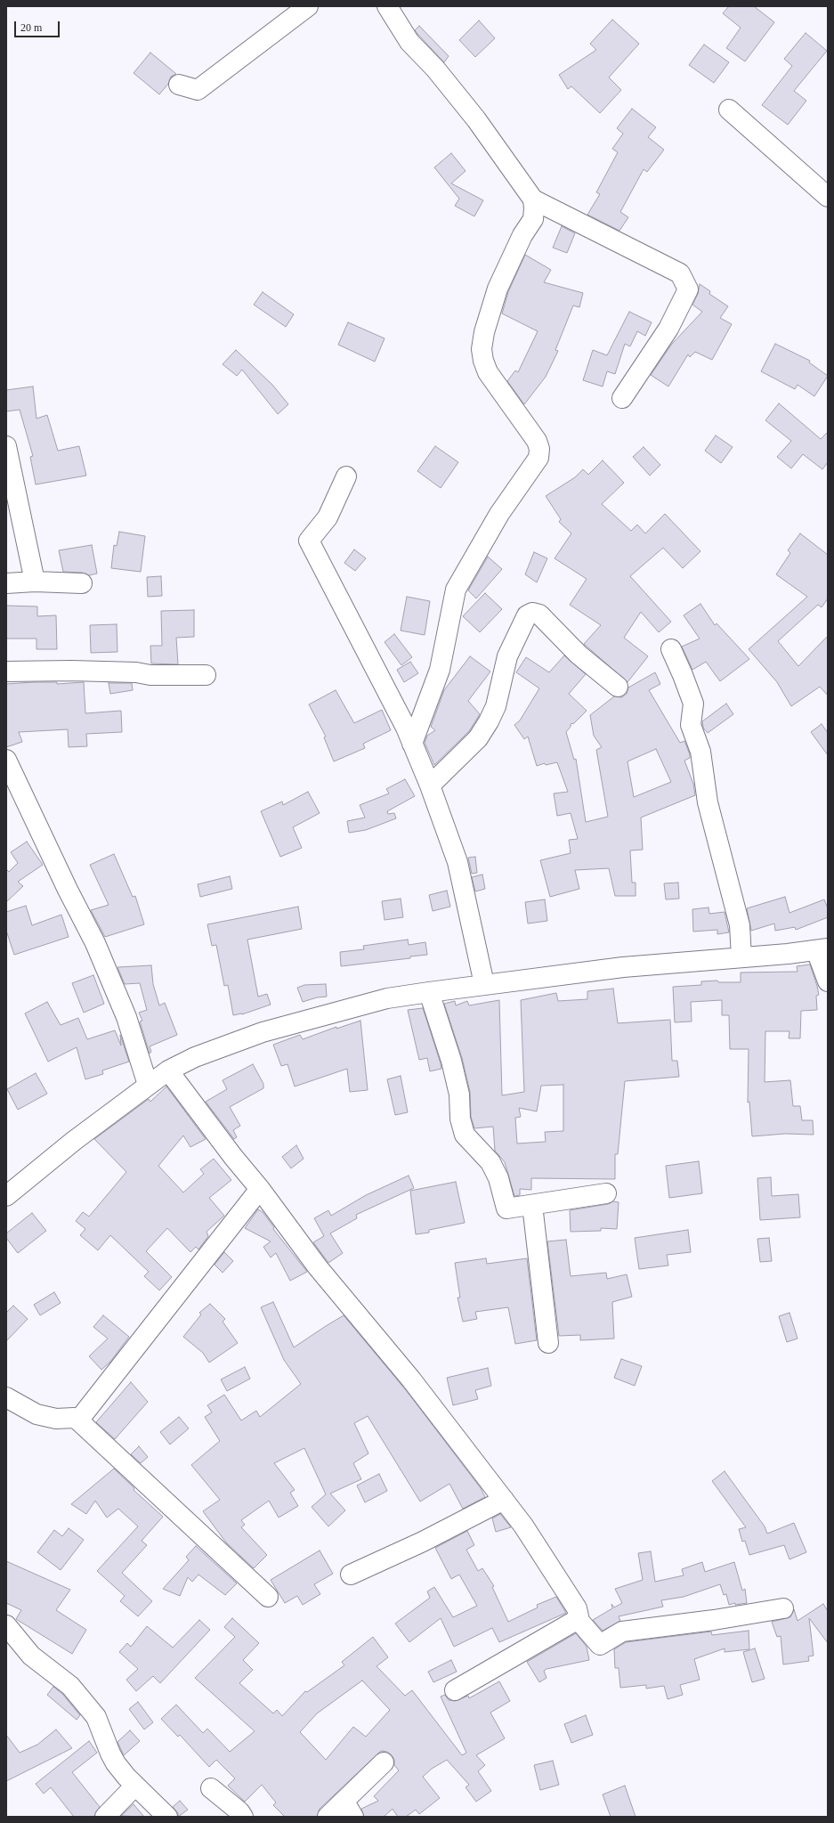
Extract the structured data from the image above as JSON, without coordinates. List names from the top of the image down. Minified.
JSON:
{"scale_bar":"20 m"}
